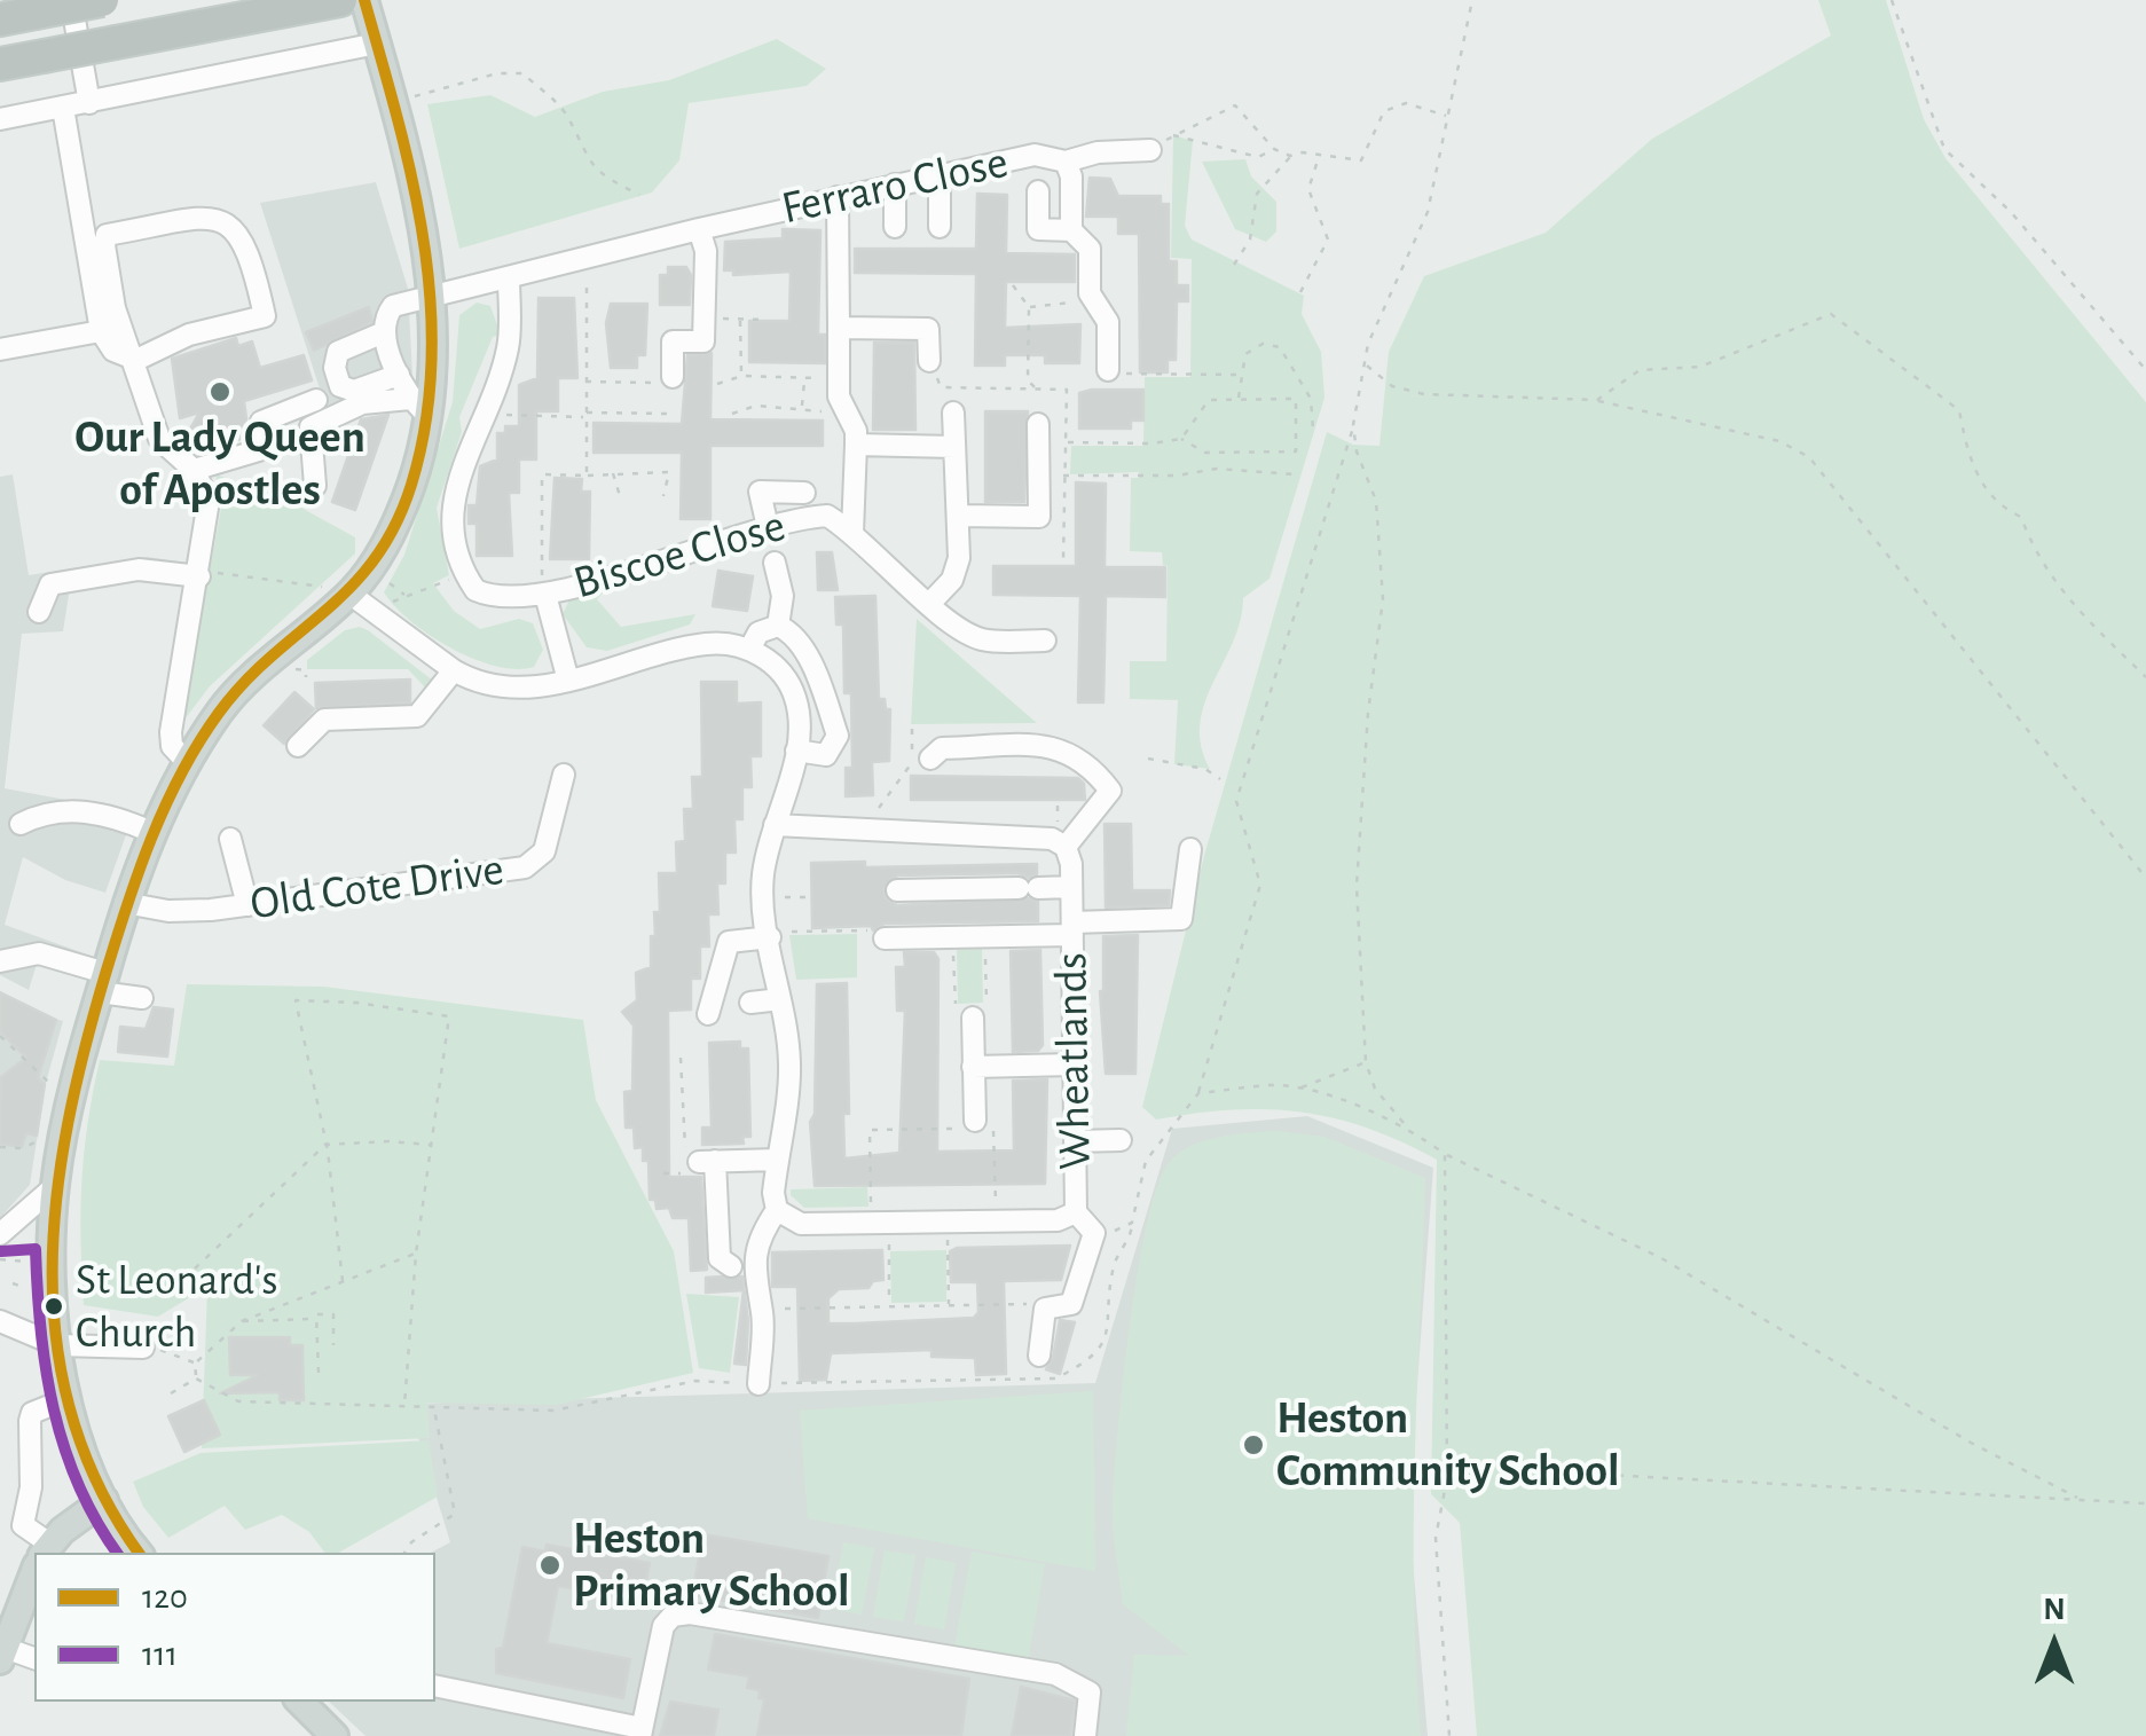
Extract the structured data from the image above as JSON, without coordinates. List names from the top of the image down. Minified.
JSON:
{"streets":{"street":["Ferraro Close","Biscoe Close","Old Cote Drive","Wheatlands"]},"places":["Our Lady Queen of Apostles","St Leonard's Church","Heston Community School","Heston Primary School"],"lines":["transit line 120","transit line 111"],"legend":["120","111"],"north":"top"}
